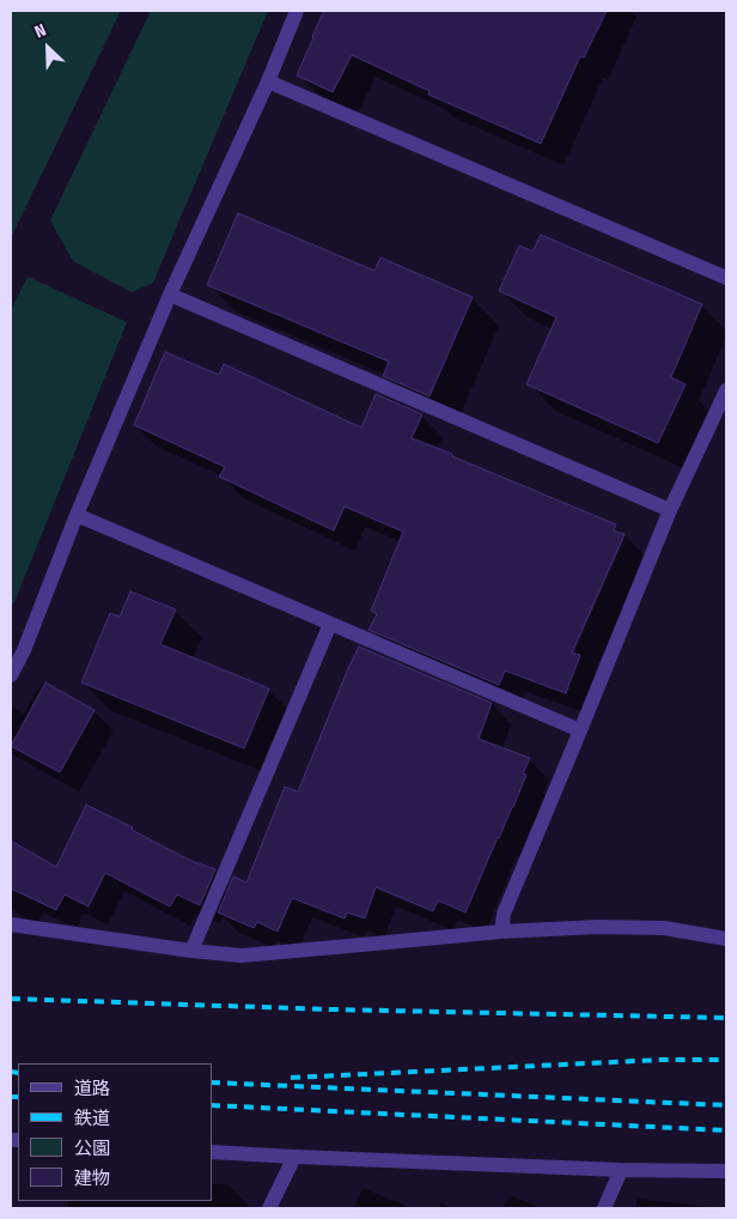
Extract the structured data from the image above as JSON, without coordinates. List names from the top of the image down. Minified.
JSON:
{"legend":["道路","鉄道","公園","建物"],"north":"top left"}
